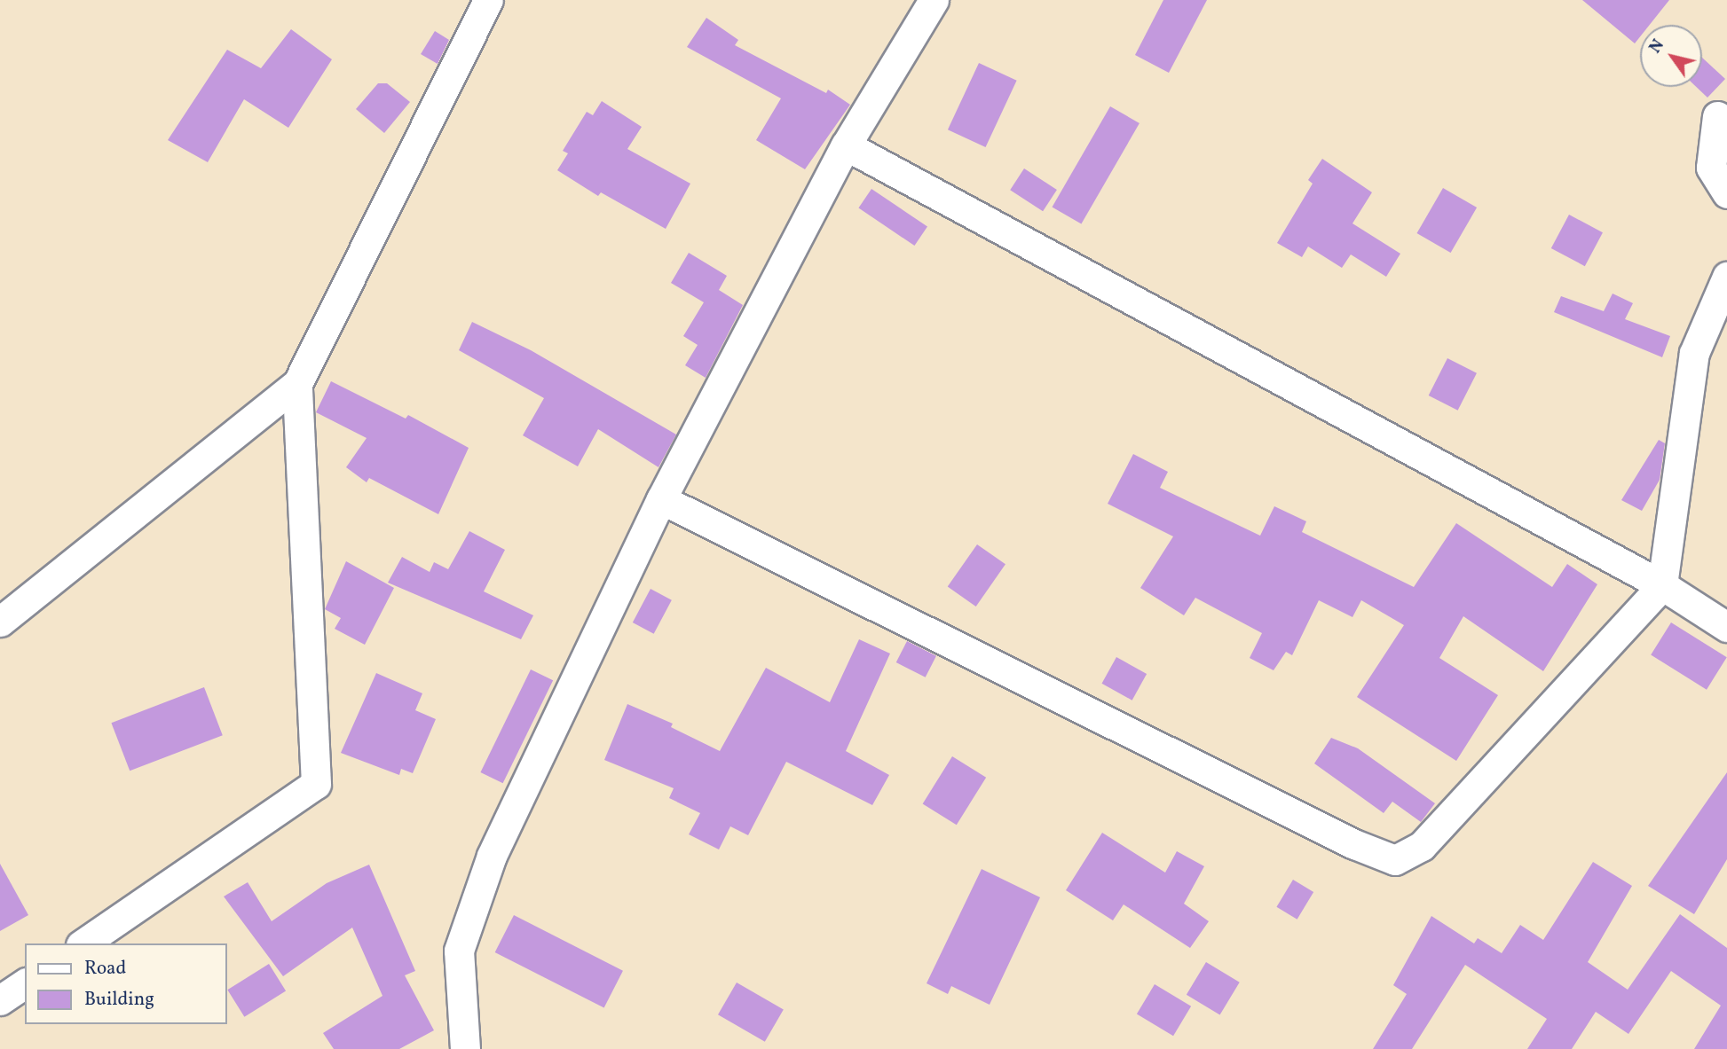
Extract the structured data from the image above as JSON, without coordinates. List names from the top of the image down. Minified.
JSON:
{"legend":["Road","Building"],"north":"top left"}
